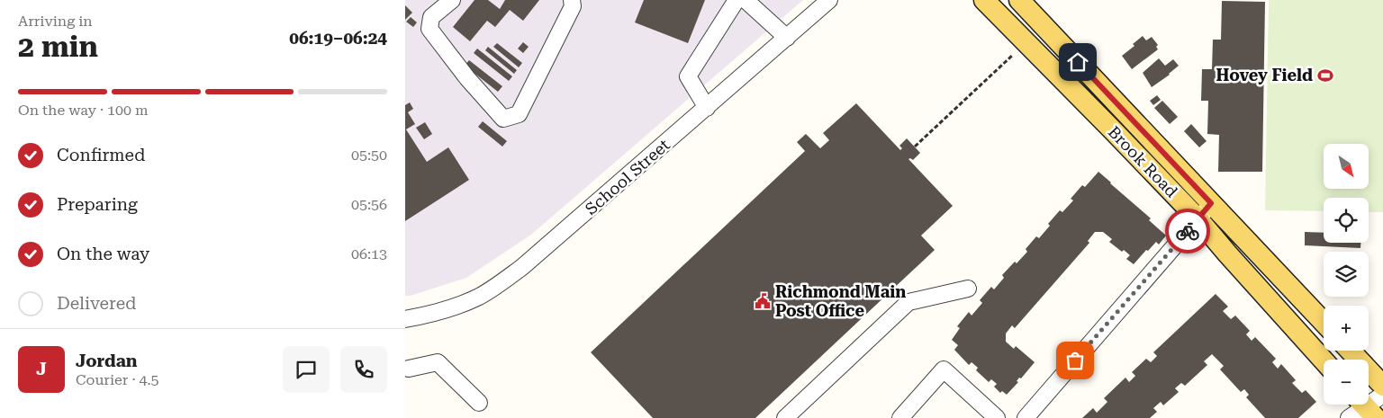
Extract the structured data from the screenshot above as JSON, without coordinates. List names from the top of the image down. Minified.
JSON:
{"streets":{"main road":["Brook Road"],"street":["School Street"]},"places":{"sports":["Hovey Field"],"public building":["Richmond Main Post Office"]},"north":"bottom right","page":{"heading":["2 min","Arriving in","06:19–06:24"],"panel":["Jordan","Courier · 4.5"],"bar":"On the way · 100 m","list":[["Confirmed","05:50"],["Preparing","05:56"],["On the way","06:13"],"Delivered"],"map_buttons":["+","−"],"round":"J"}}
